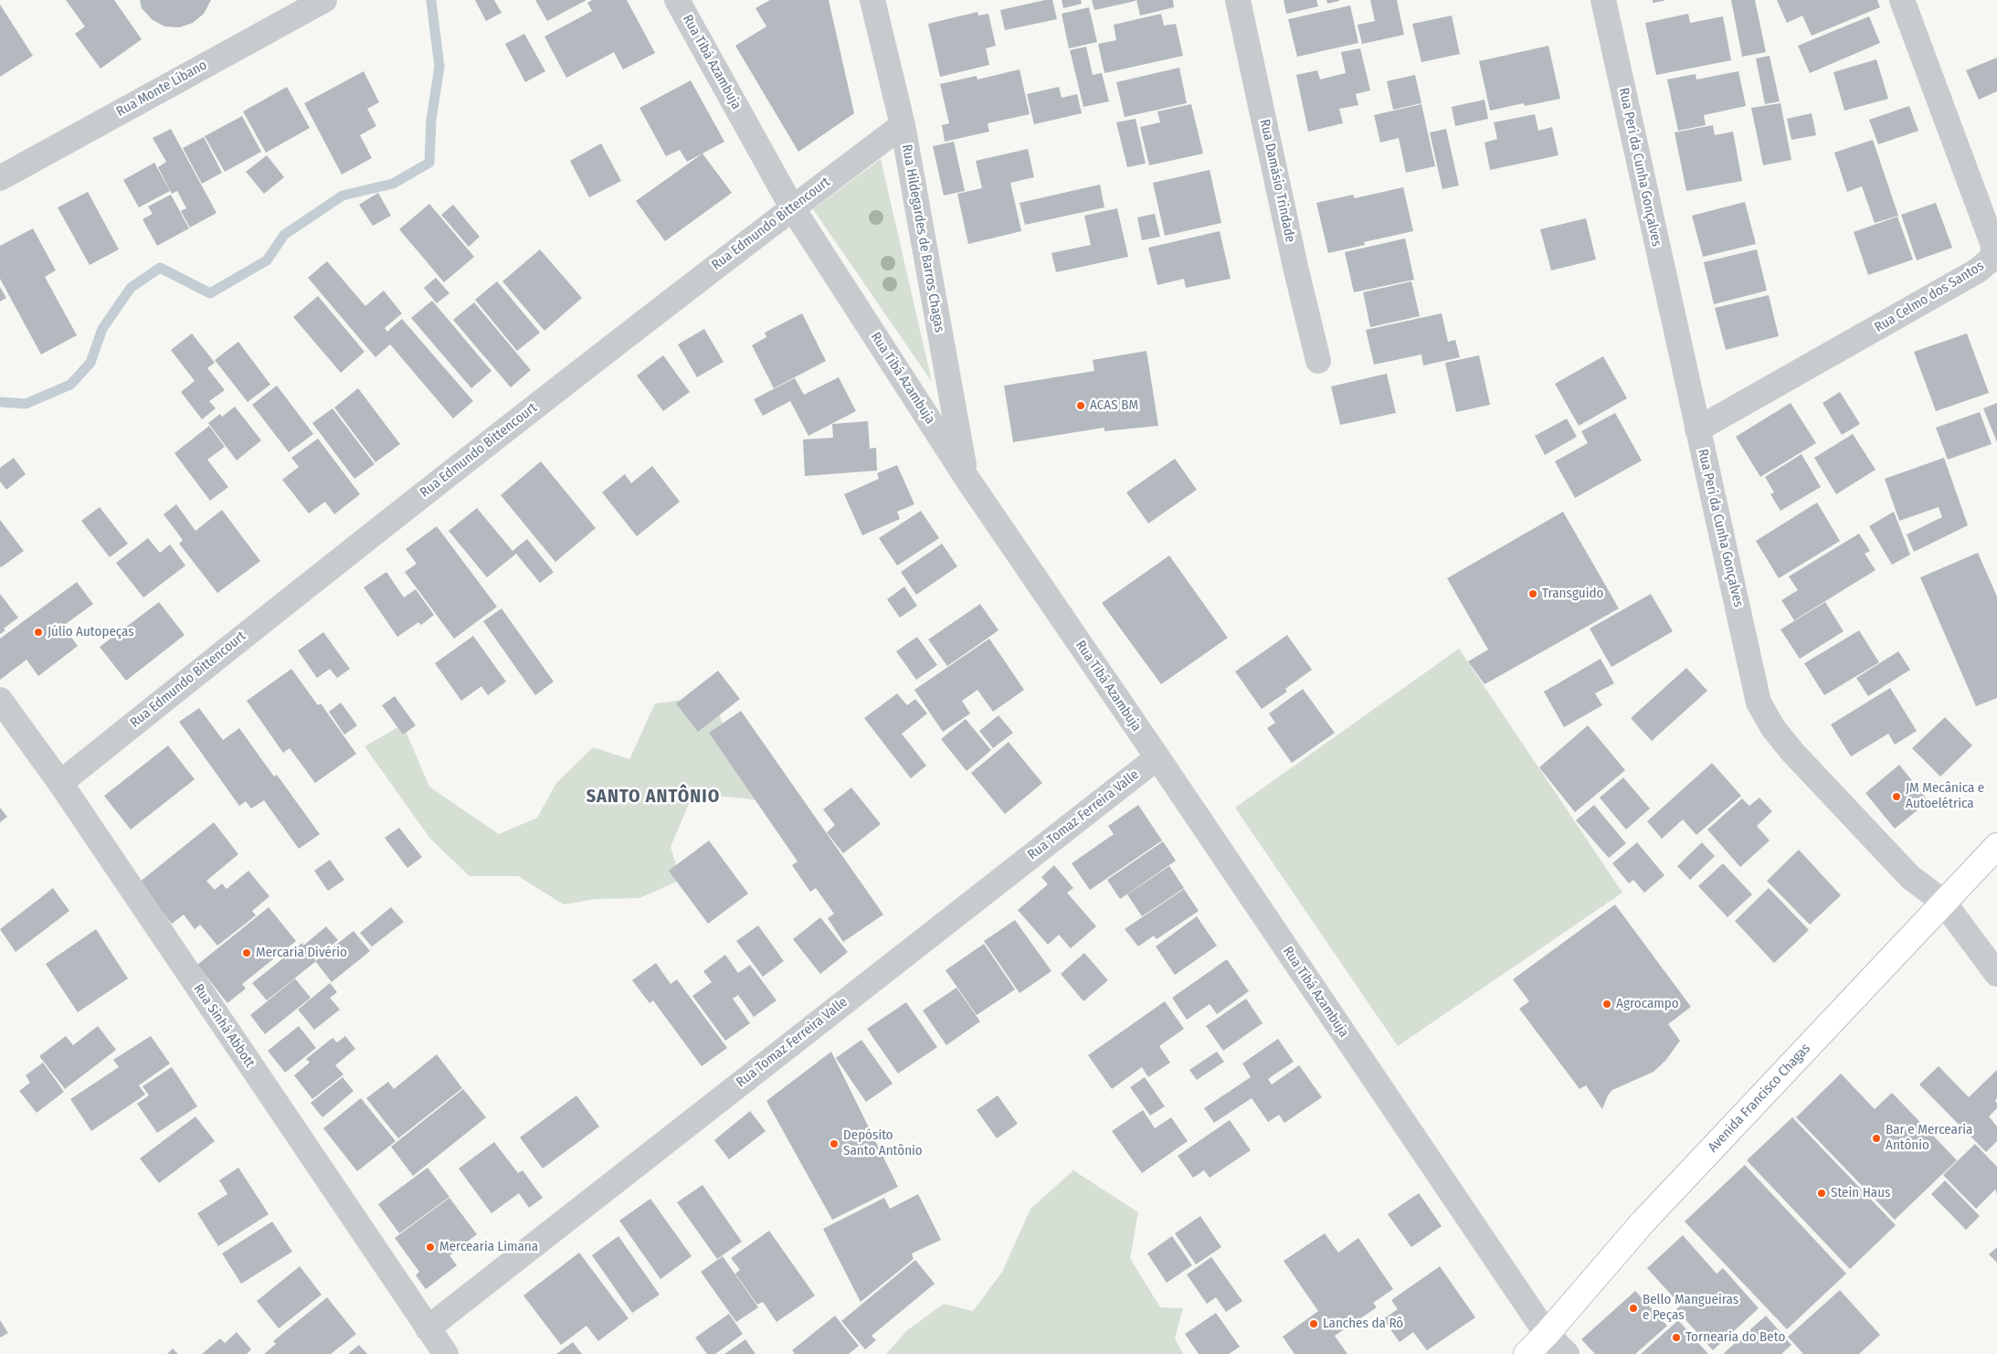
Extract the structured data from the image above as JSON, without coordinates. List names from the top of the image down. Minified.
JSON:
{"streets":{"main road":["Avenida Francisco Chagas"],"street":["Rua Tibá Azambuja","Rua Monte Líbano","Rua Peri da Cunha Gonçalves","Rua Damásio Trindade","Rua Edmundo Bittencourt","Rua Hildegardes de Barros Chagas","Rua Celmo dos Santos","Rua Tomaz Ferreira Valle","Rua Sinhá Abbott"]},"crossings":[["Rua Tibá Azambuja","Rua Edmundo Bittencourt"],["Rua Tibá Azambuja","Rua Hildegardes de Barros Chagas"],["Rua Tibá Azambuja","Rua Tomaz Ferreira Valle"],["Rua Tibá Azambuja","Avenida Francisco Chagas"],["Rua Peri da Cunha Gonçalves","Rua Celmo dos Santos"],["Rua Peri da Cunha Gonçalves","Avenida Francisco Chagas"],["Rua Edmundo Bittencourt","Rua Hildegardes de Barros Chagas"],["Rua Edmundo Bittencourt","Rua Sinhá Abbott"],["Rua Tomaz Ferreira Valle","Rua Sinhá Abbott"]],"districts":["SANTO ANTÔNIO"],"places":["ACAS BM","Transguido","Júlio Autopeças","JM Mecânica e Autoelétrica","Mercaria Divério","Agrocampo","Bar e Mercearia Antônio","Depósito Santo Antônio","Stein Haus","Mercearia Limana","Bello Mangueiras e Peças","Lanches da Rô","Tornearia do Beto"]}
